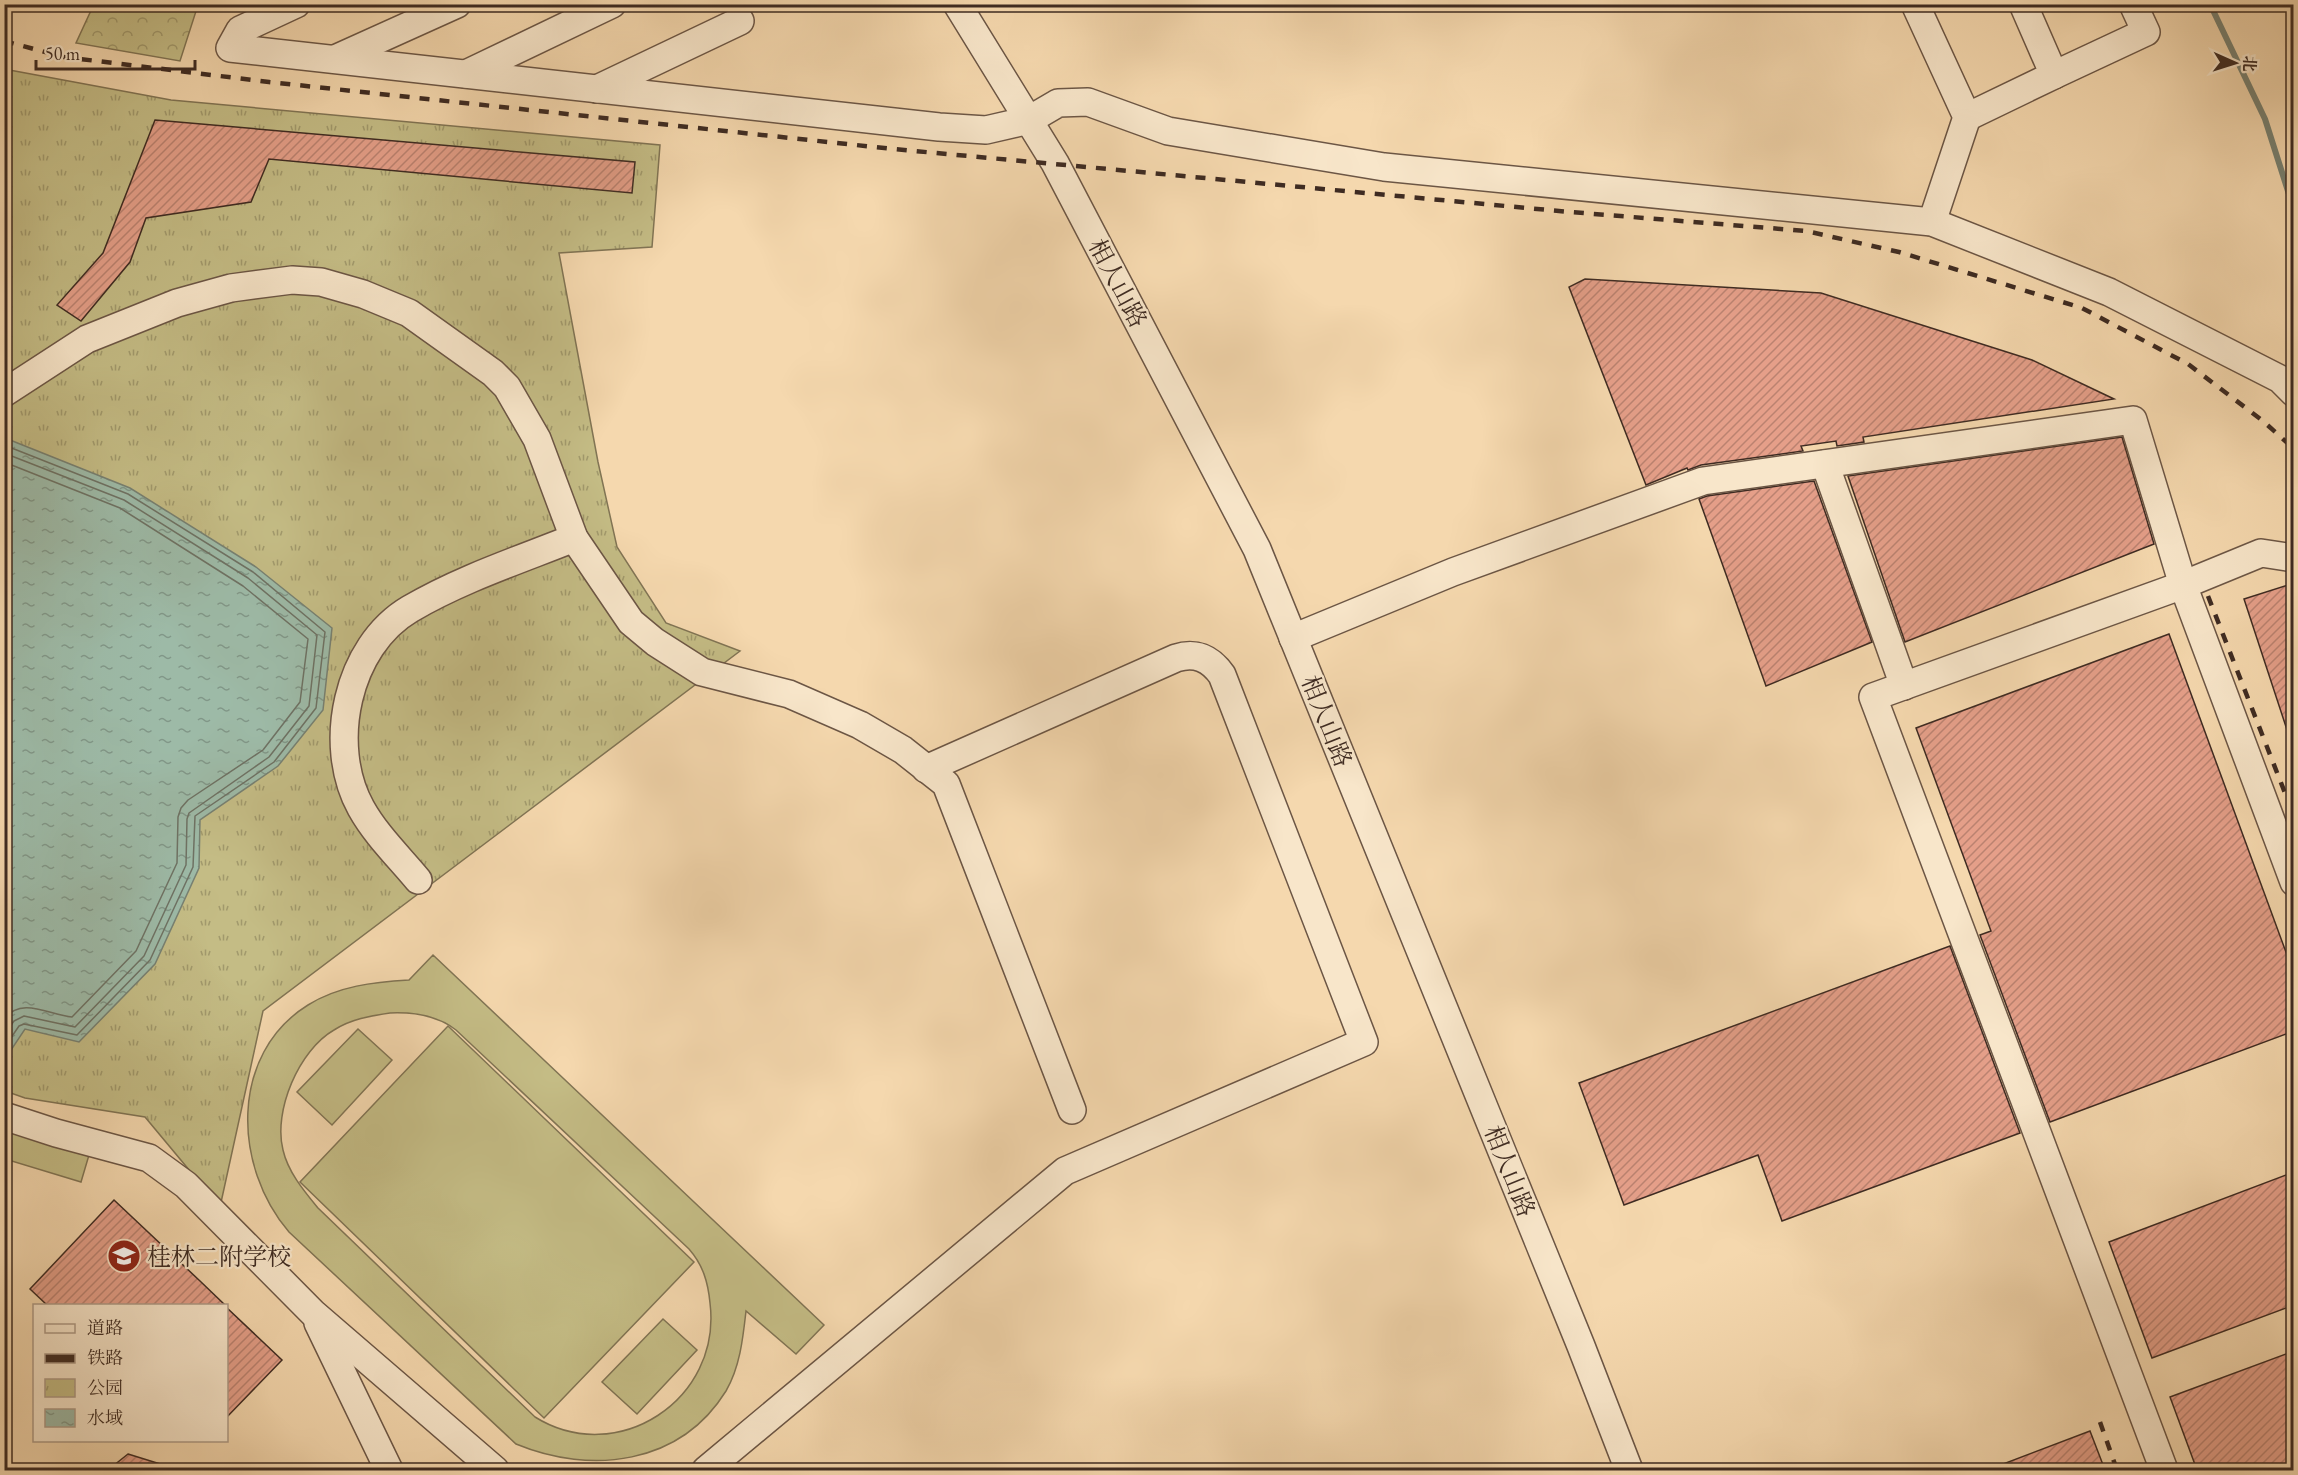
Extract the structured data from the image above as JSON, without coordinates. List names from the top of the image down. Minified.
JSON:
{"streets":{"street":["相人山路"]},"places":{"school or university":["桂林二附学校"]},"legend":["道路","铁路","公园","水域"],"scale_bar":"50 m","north":"right"}
